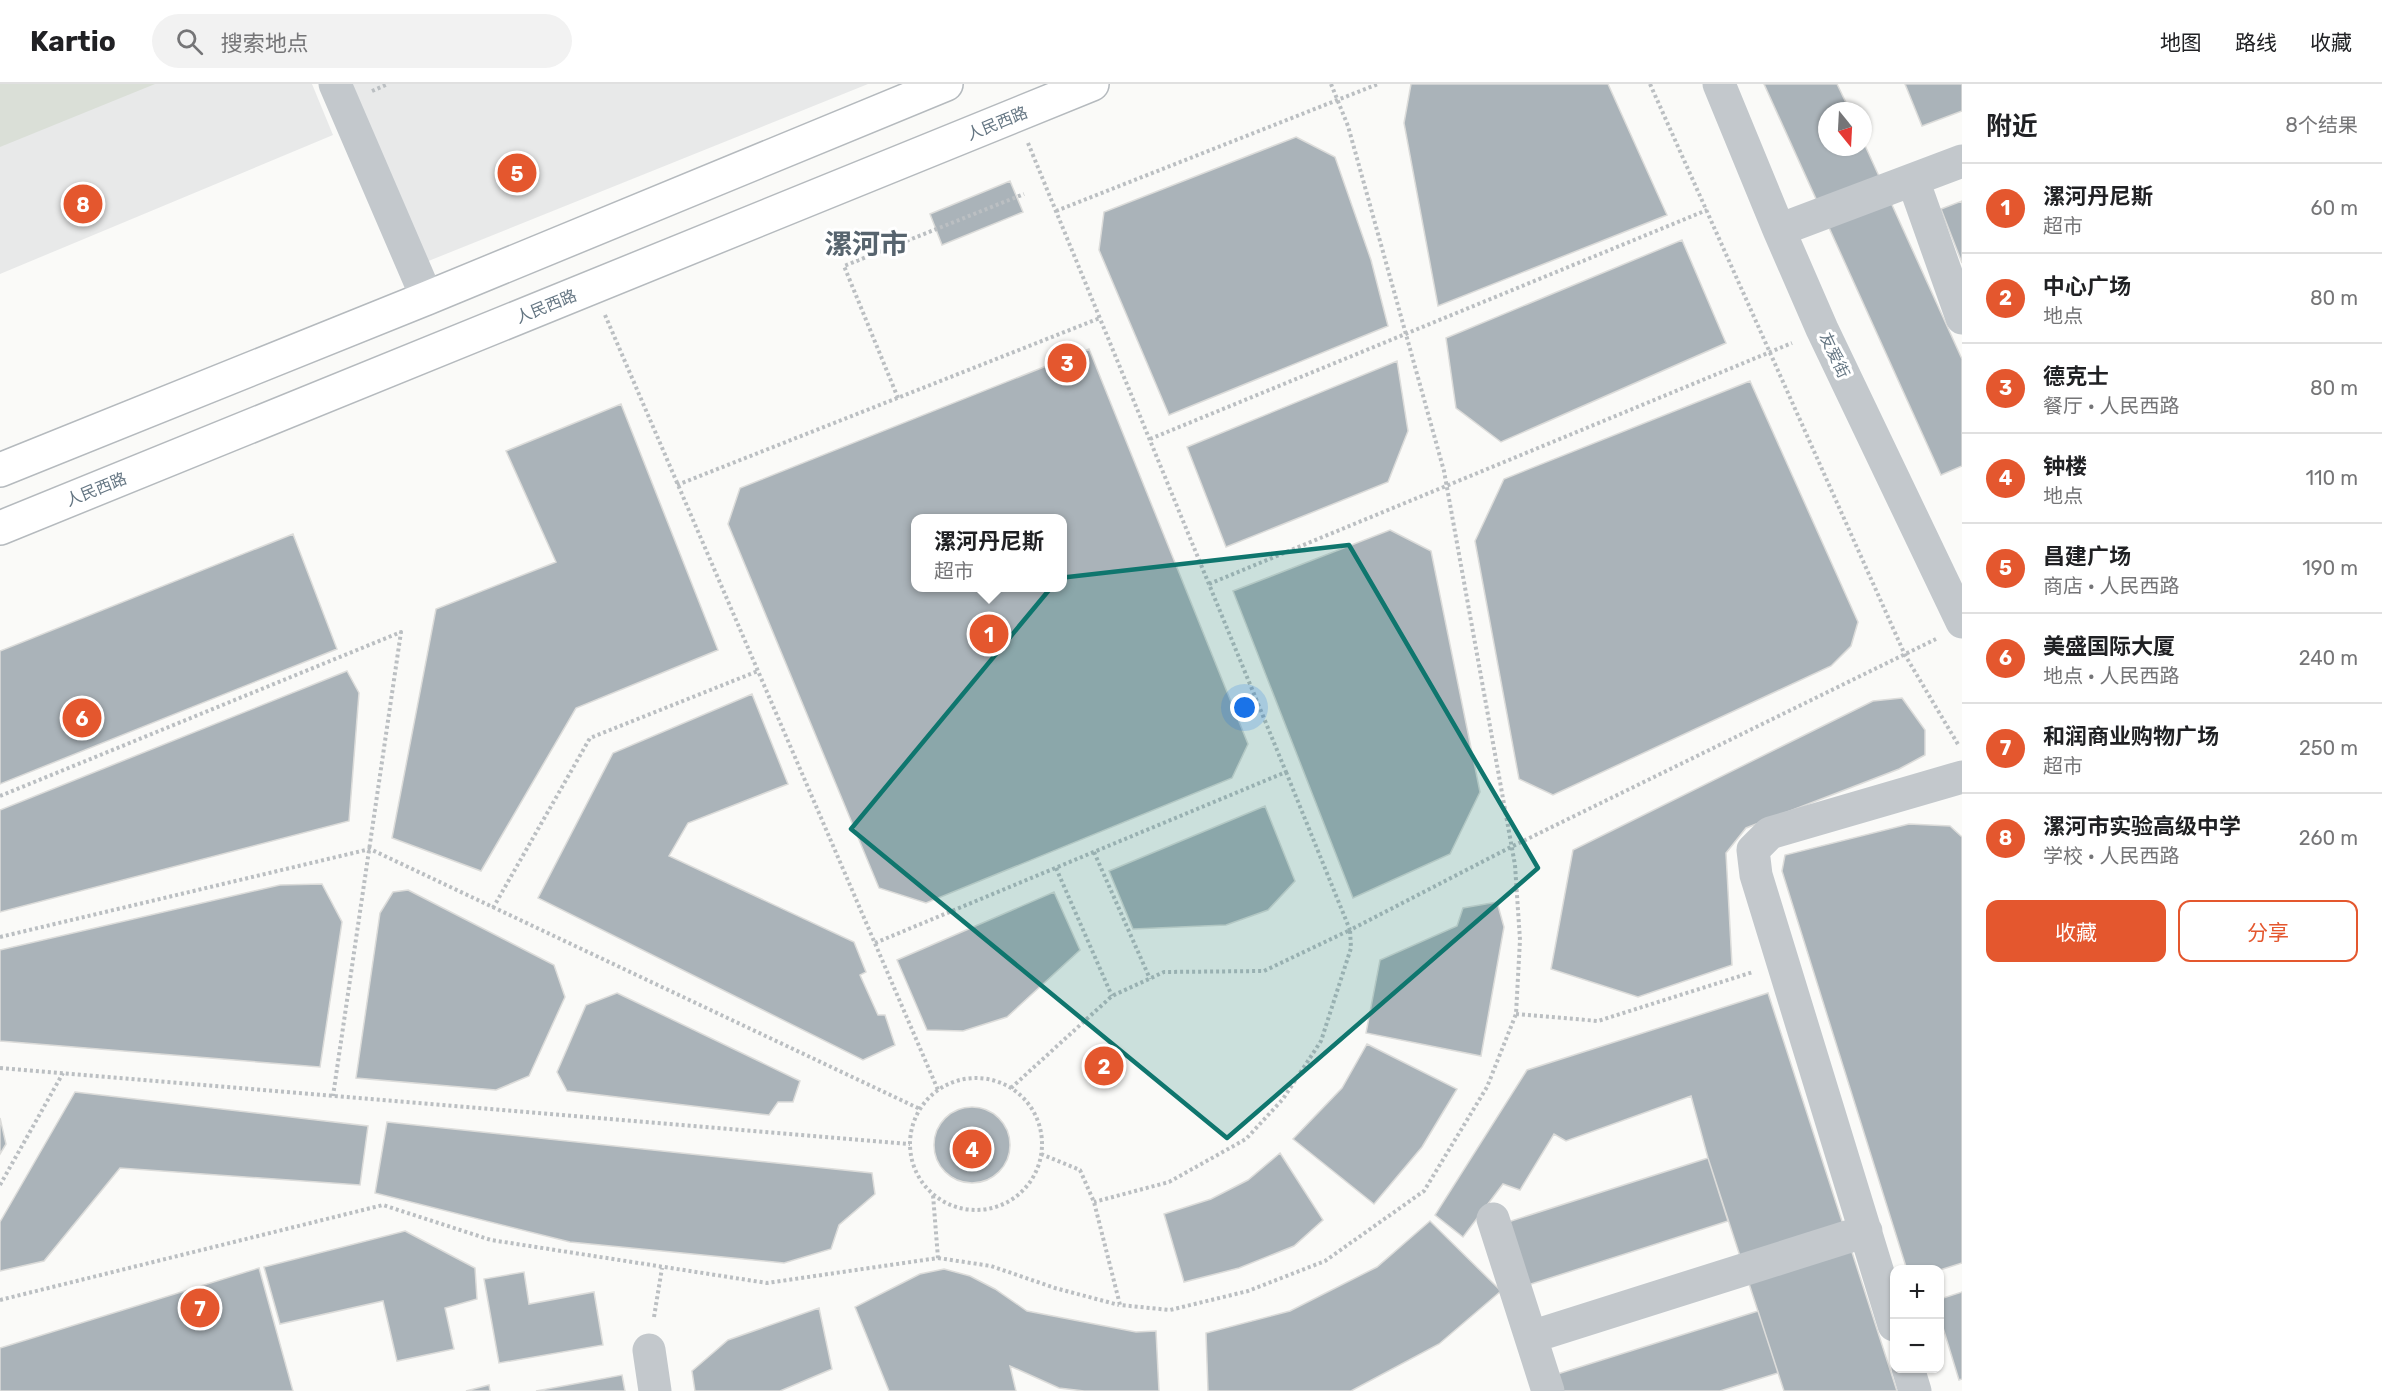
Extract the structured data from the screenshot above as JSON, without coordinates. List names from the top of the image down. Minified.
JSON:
{"streets":{"main road":["人民西路"],"street":["友爱街"]},"districts":["漯河市"],"north":"bottom","page":{"header":"Kartio","search":"搜索地点","nav":["地图","路线","收藏"],"heading":["附近","8个结果"],"pins":["5","8","3","1","6","2","4","7"],"list":[{"mark":"1","name":"漯河丹尼斯","note":"超市","value":"60 m"},{"mark":"2","name":"中心广场","note":"地点","value":"80 m"},{"mark":"3","name":"德克士","note":"餐厅 · 人民西路","value":"80 m"},{"mark":"4","name":"钟楼","note":"地点","value":"110 m"},{"mark":"5","name":"昌建广场","note":"商店 · 人民西路","value":"190 m"},{"mark":"6","name":"美盛国际大厦","note":"地点 · 人民西路","value":"240 m"},{"mark":"7","name":"和润商业购物广场","note":"超市","value":"250 m"},{"mark":"8","name":"漯河市实验高级中学","note":"学校 · 人民西路","value":"260 m"}],"popup":["漯河丹尼斯","超市"],"buttons":["收藏","分享"],"map_buttons":["+","−"]}}
